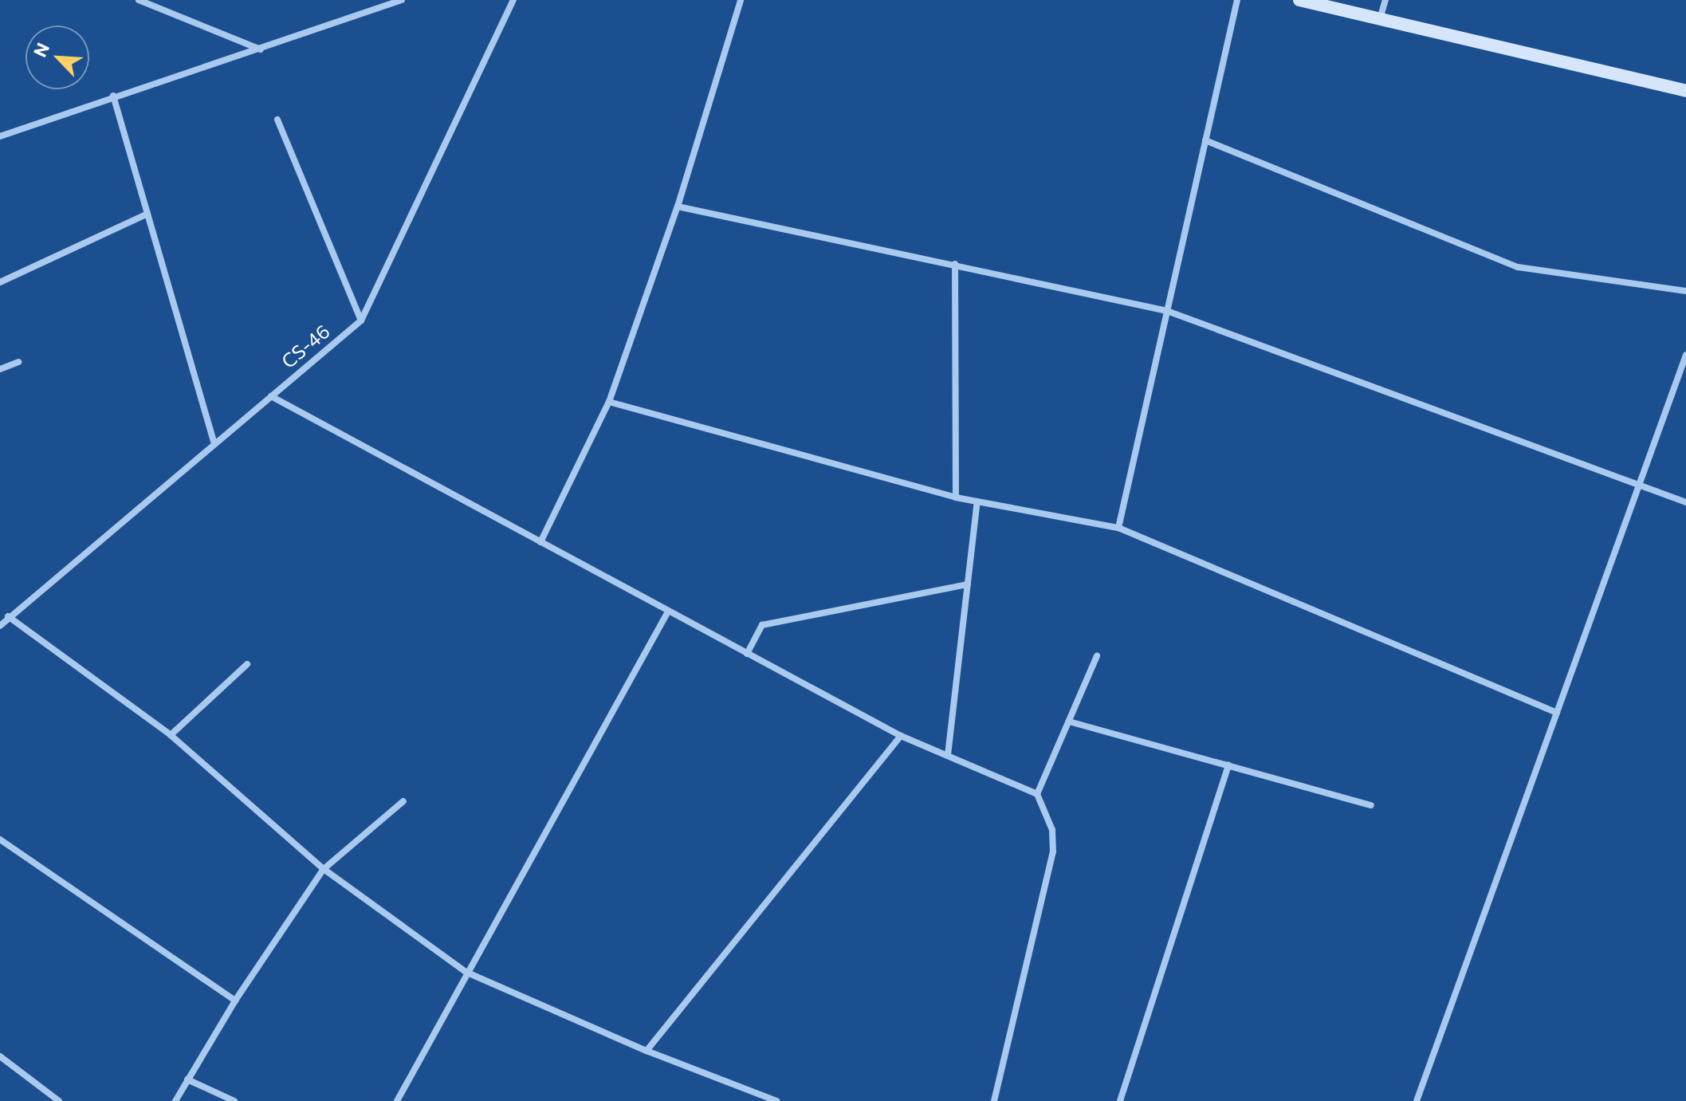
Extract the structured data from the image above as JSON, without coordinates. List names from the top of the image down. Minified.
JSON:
{"streets":{"street":["CS-46"]},"north":"top left"}
